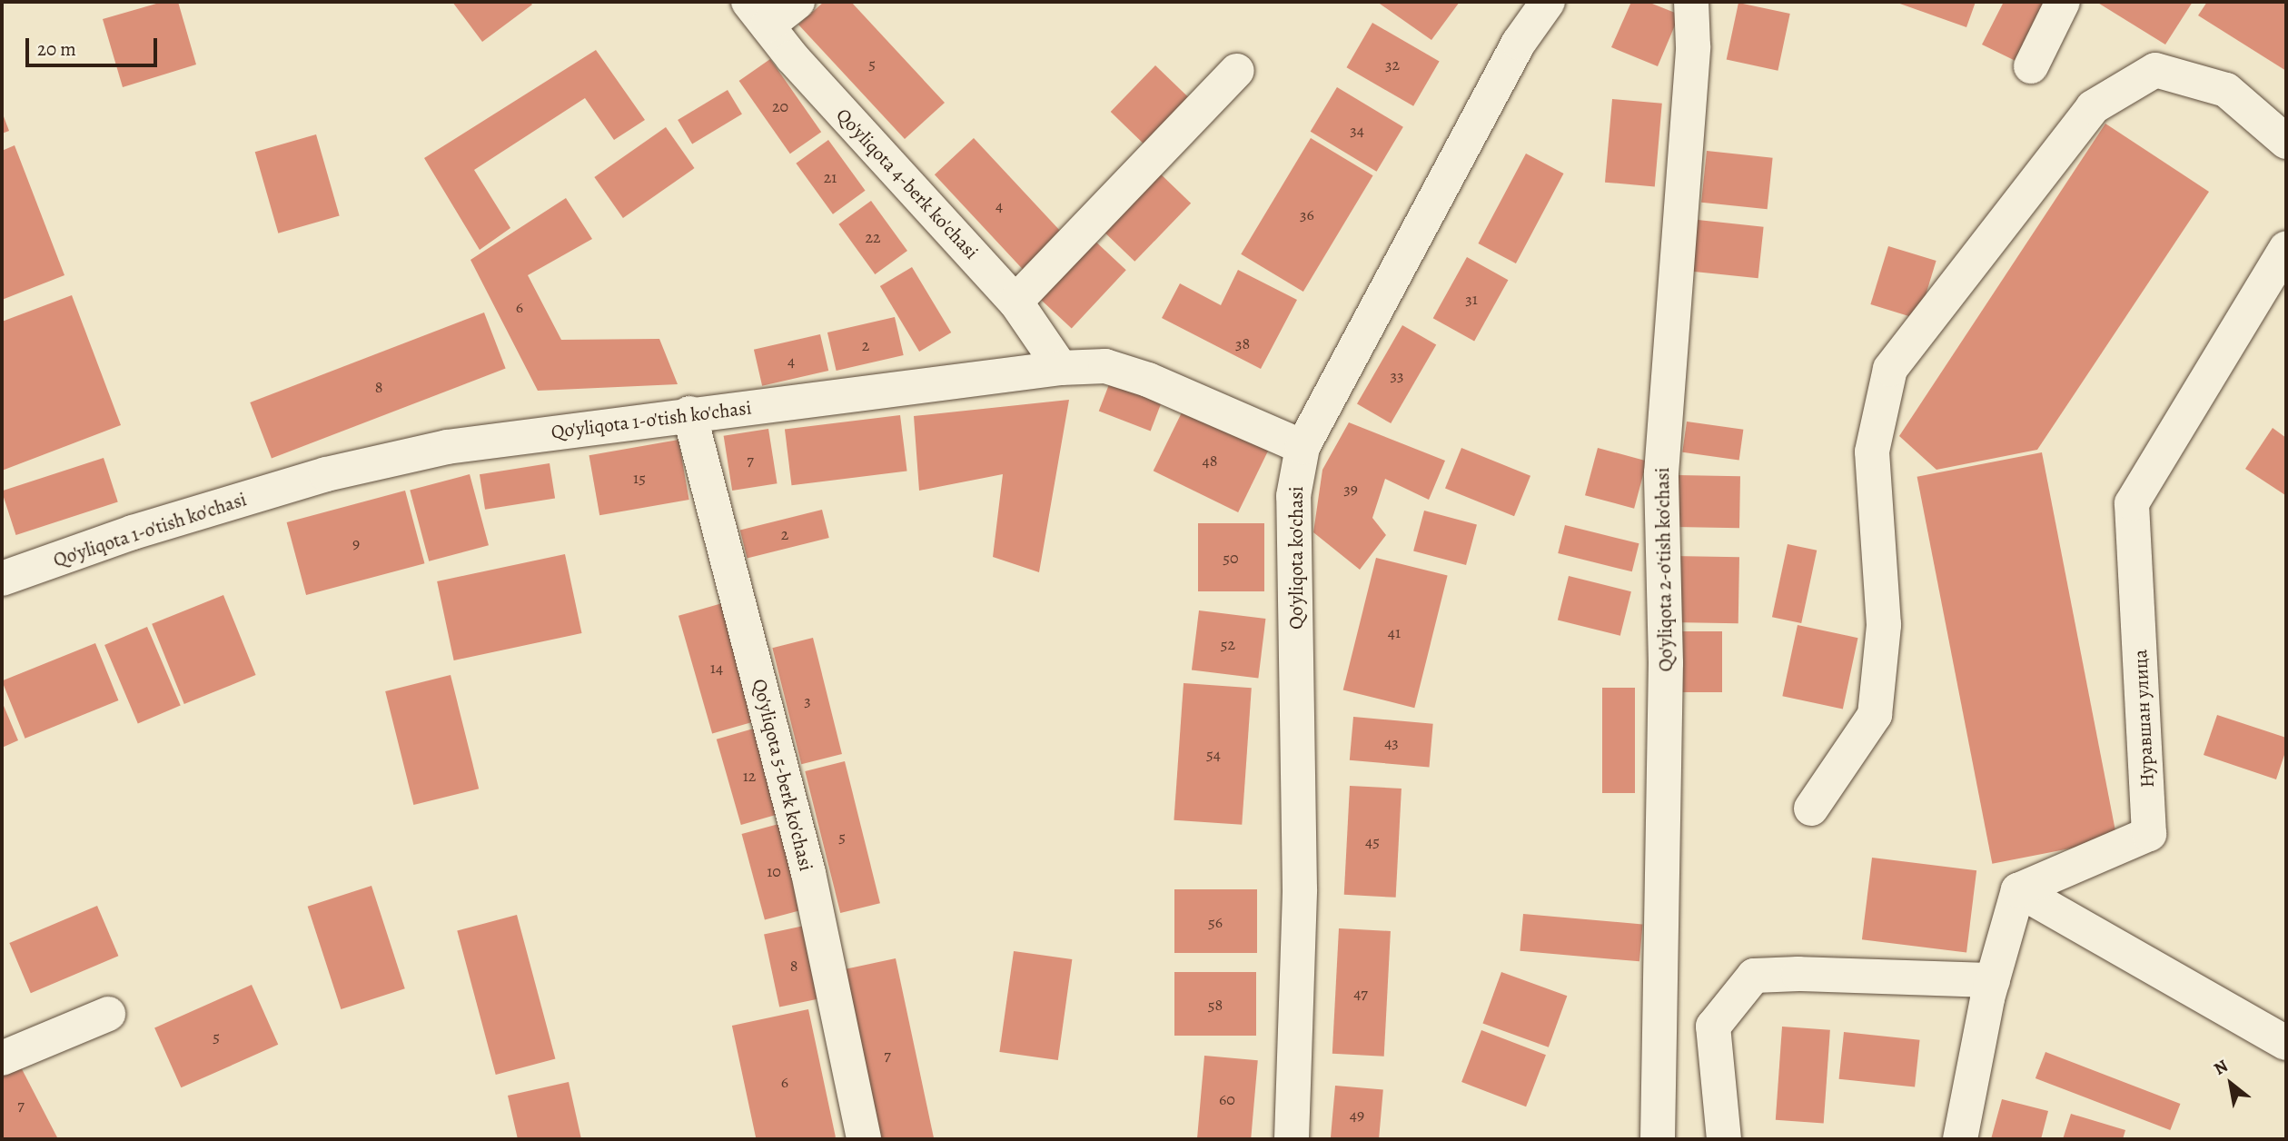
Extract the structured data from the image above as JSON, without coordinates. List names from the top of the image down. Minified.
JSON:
{"streets":{"street":["Qo'yliqota 4-berk ko'chasi","Qo'yliqota 1-o'tish ko'chasi","Qo'yliqota ko'chasi","Qo'yliqota 2-o'tish ko'chasi","Нуравшан улица","Qo'yliqota 5-berk ko'chasi"]},"crossings":[["Qo'yliqota 4-berk ko'chasi","Qo'yliqota 1-o'tish ko'chasi"],["Qo'yliqota 1-o'tish ko'chasi","Qo'yliqota ko'chasi"],["Qo'yliqota 1-o'tish ko'chasi","Qo'yliqota 5-berk ko'chasi"]],"house_numbers":["5","32","20","34","21","4","36","22","31","6","38","2","4","33","8","7","48","15","39","2","9","50","41","52","14","3","43","54","12","5","45","10","56","8","47","58","5","7","6","60","7","49"],"scale_bar":"20 m","north":"top left"}
